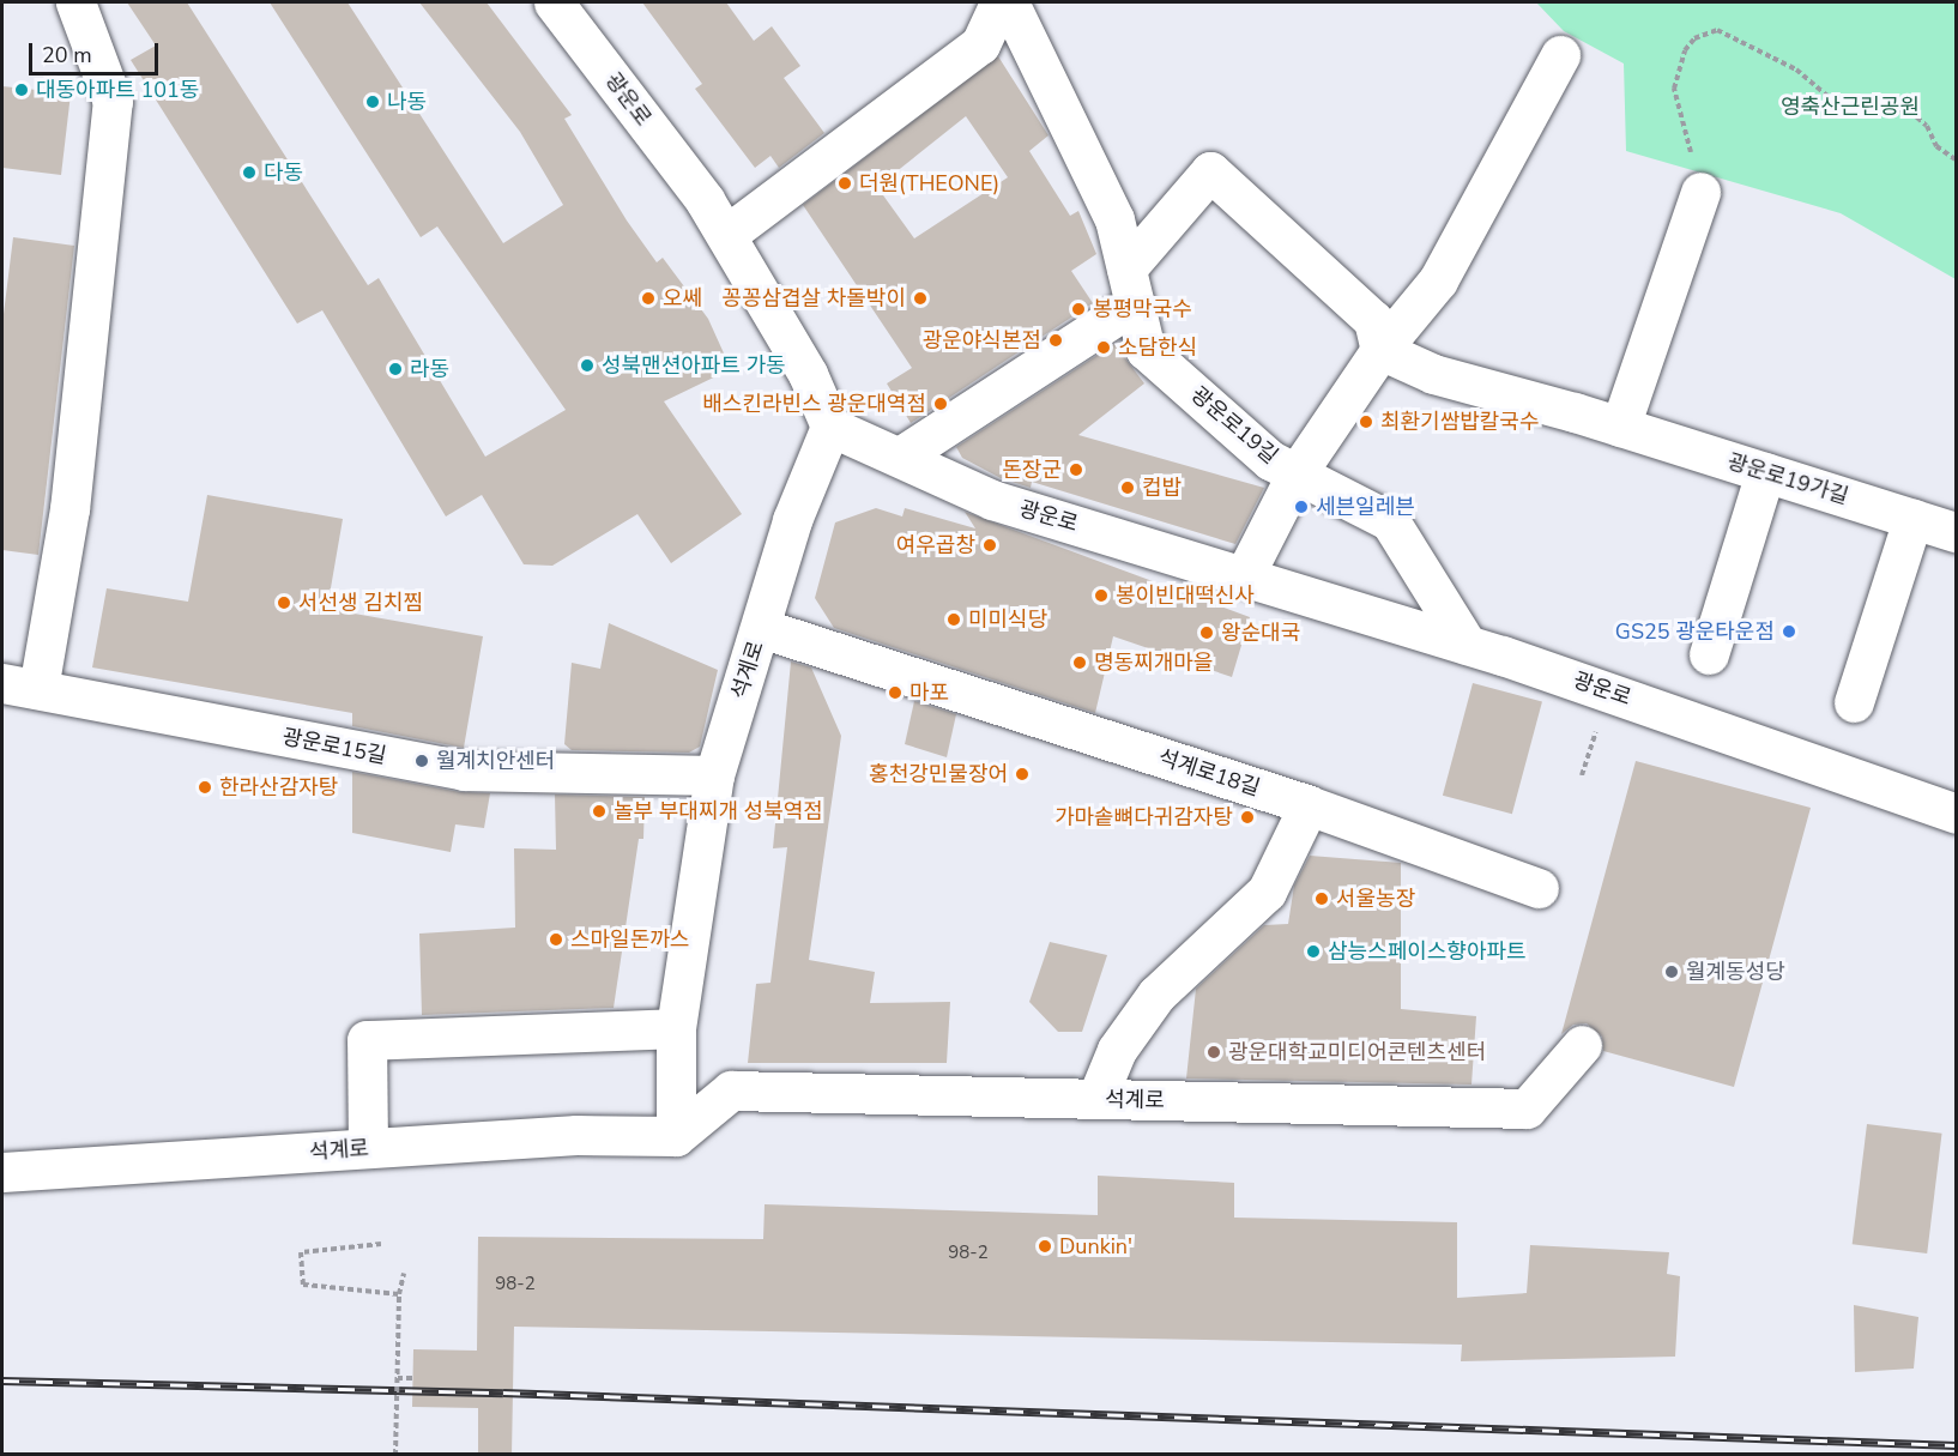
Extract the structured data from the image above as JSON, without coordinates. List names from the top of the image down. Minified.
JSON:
{"streets":{"street":["광운로","광운로19길","광운로19가길","석계로","광운로15길","석계로18길"]},"crossings":[["광운로","광운로19길"],["광운로","석계로"],["석계로","광운로15길"],["석계로","석계로18길"]],"parks":["영축산근린공원"],"places":["대동아파트 101동","나동","다동","더원(THEONE)","오쎄","꽁꽁삼겹살 차돌박이","봉평막국수","광운야식본점","소담한식","성북맨션아파트 가동","라동","배스킨라빈스 광운대역점","최환기쌈밥칼국수","돈장군","컵밥","세븐일레븐","여우곱창","봉이빈대떡신사","서선생 김치찜","미미식당","GS25 광운타운점","왕순대국","명동찌개마을","마포","월계치안센터","홍천강민물장어","한라산감자탕","놀부 부대찌개 성북역점","가마솥뼈다귀감자탕","서울농장","스마일돈까스","삼능스페이스향아파트","월계동성당","광운대학교미디어콘텐츠센터","Dunkin'"],"house_numbers":["98-2","98-2"],"scale_bar":"20 m"}
